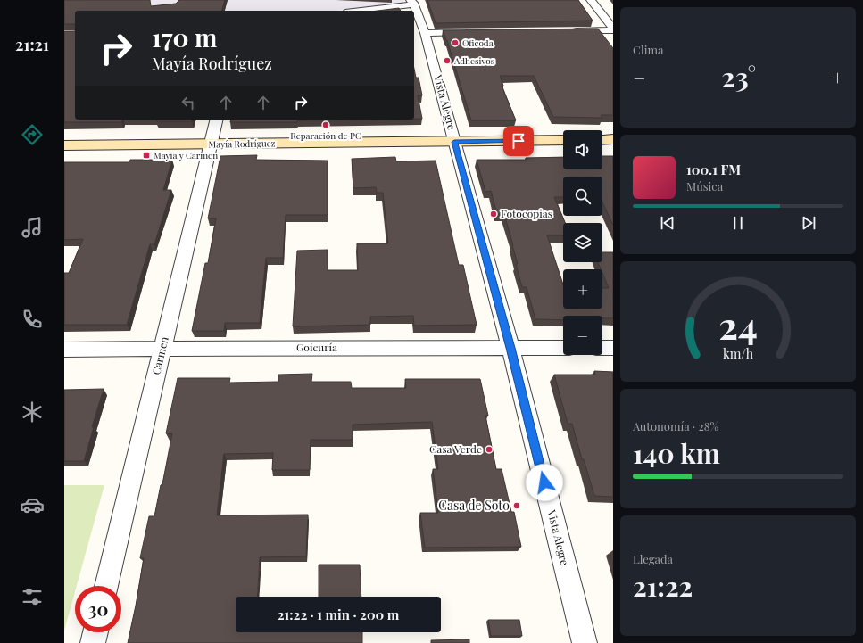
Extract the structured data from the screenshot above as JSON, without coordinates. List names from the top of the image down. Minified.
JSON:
{"streets":{"main road":["Mayía Rodríguez"],"street":["Vista Alegre","Goicuría","Carmen"]},"crossings":[["Vista Alegre","Mayía Rodríguez"],["Vista Alegre","Goicuría"],["Mayía Rodríguez","Carmen"],["Goicuría","Carmen"]],"places":{"other":["Oficoda","Adhesivos","Reparación de PC","Fotocopias","Casa Verde","Casa de Soto"],"transit":["Mayia y Carmen"]},"page":{"tabs":"21:21","tile":["Clima",["Autonomía · 28%","140 km"],["Llegada","21:22"]],"turn":["170 m","Mayía Rodríguez"],"heat":["−","23°","+"],"map_buttons":["+","−"],"song":["100.1 FM","Música"],"limit":"30","trip":"21:22 · 1 min · 200 m","gauge":["24","km/h"]}}
